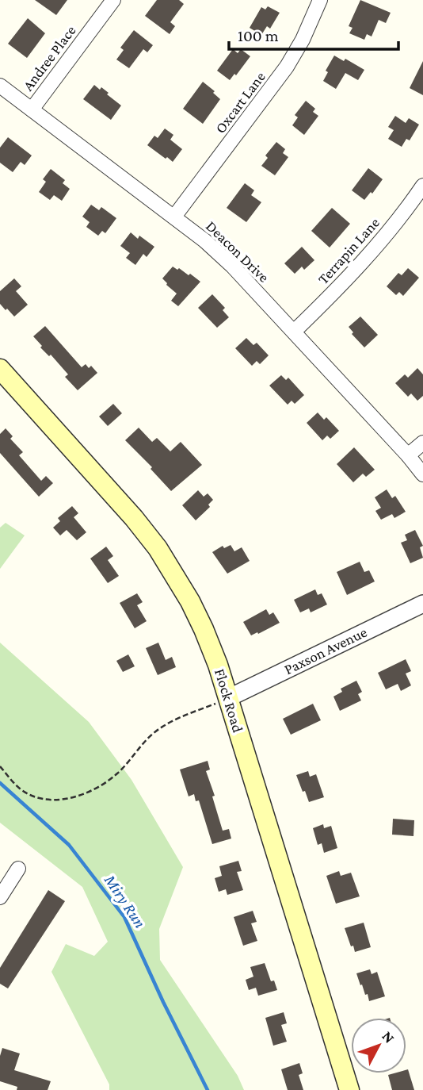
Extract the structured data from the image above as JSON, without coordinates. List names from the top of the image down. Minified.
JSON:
{"streets":{"main road":["Flock Road"],"street":["Andree Place","Oxcart Lane","Terrapin Lane","Deacon Drive","Paxson Avenue"]},"crossings":[["Andree Place","Deacon Drive"],["Oxcart Lane","Deacon Drive"],["Terrapin Lane","Deacon Drive"],["Paxson Avenue","Flock Road"]],"water":["Miry Run"],"scale_bar":"100 m","north":"top right"}
